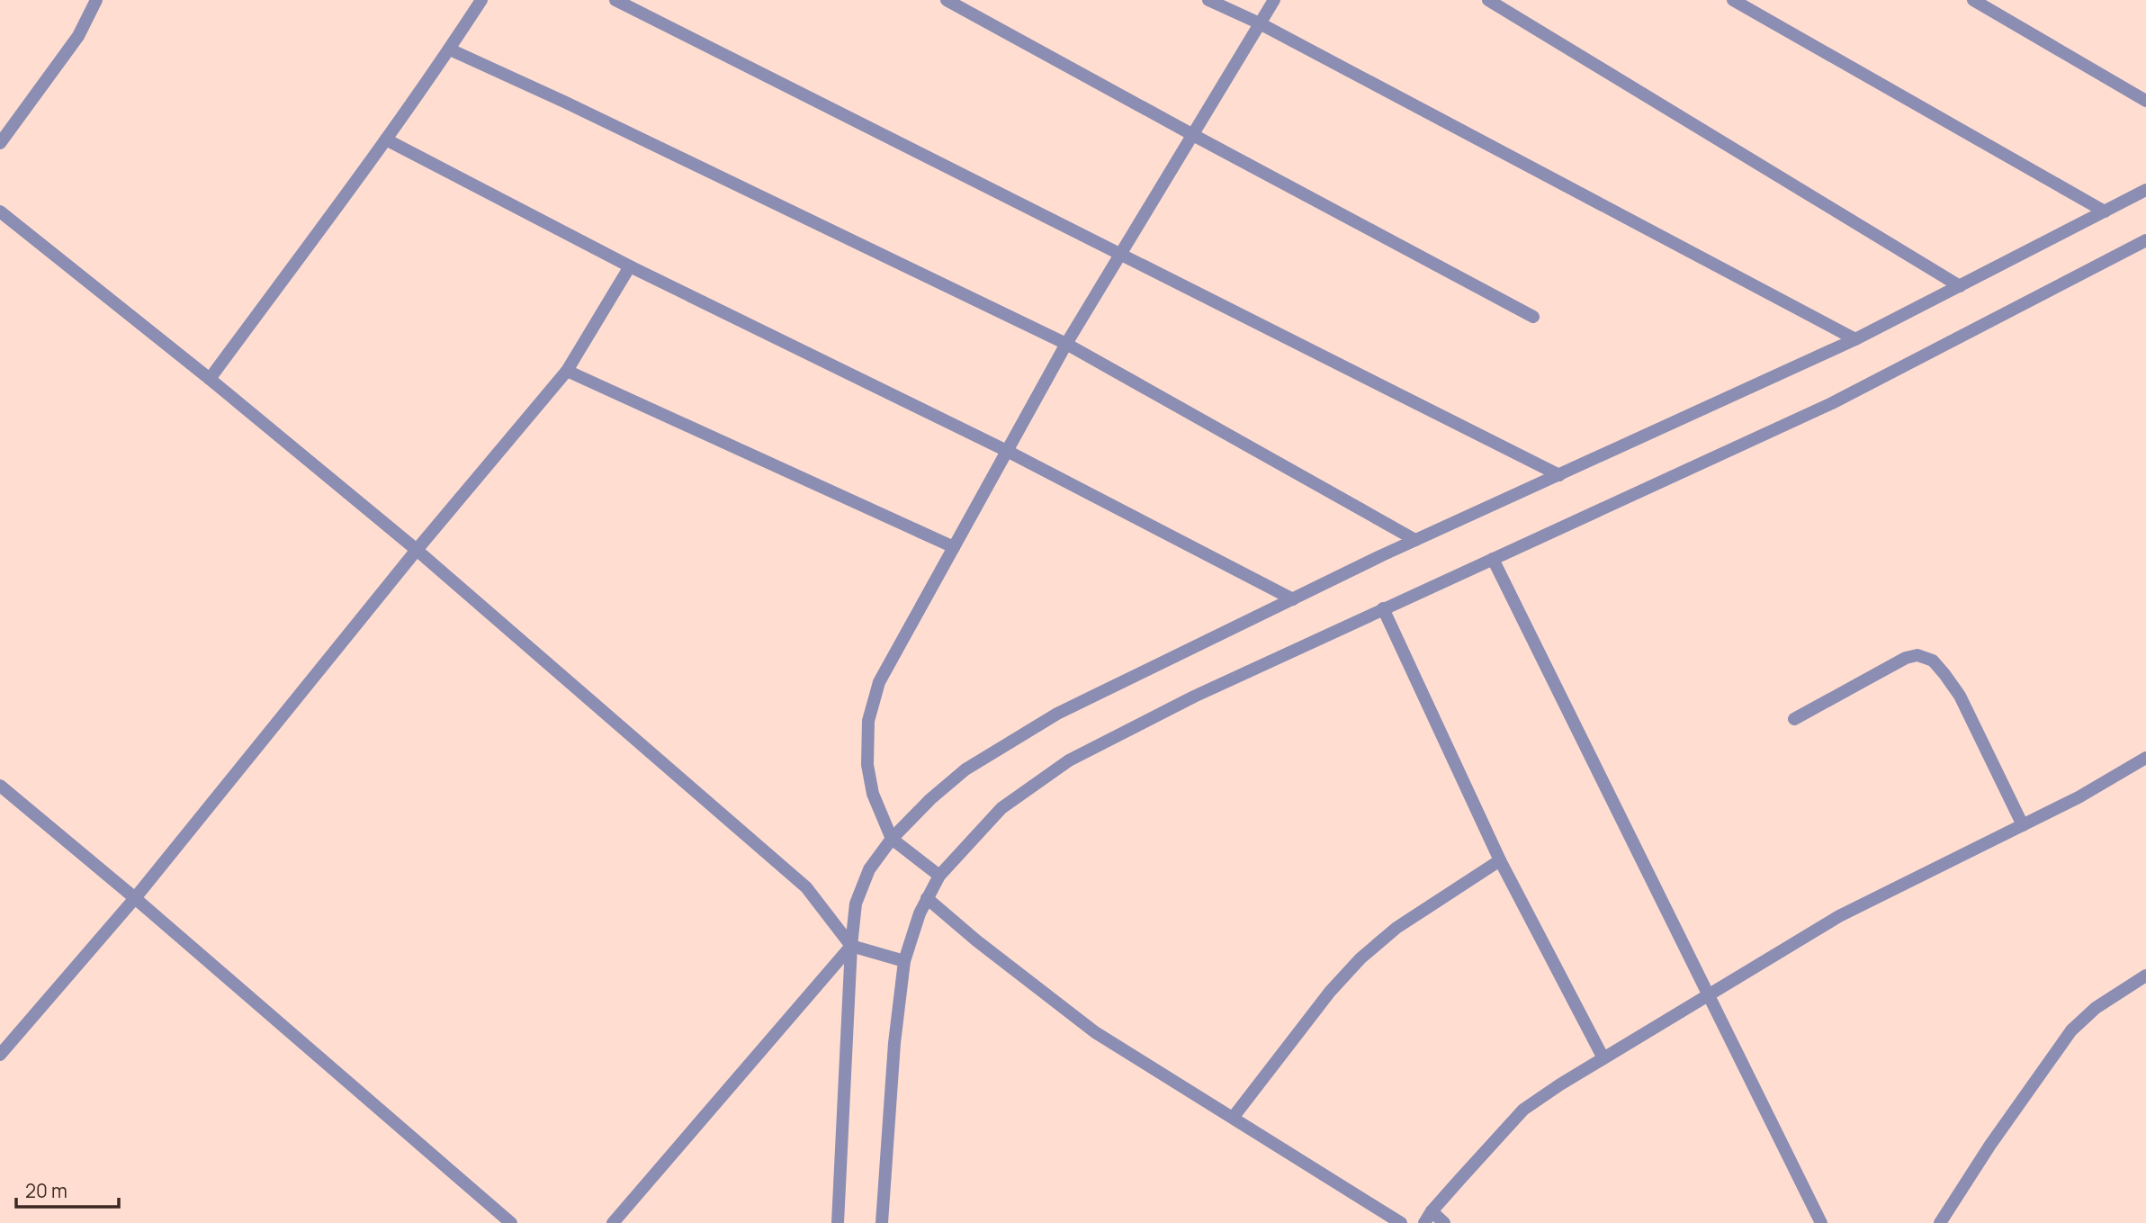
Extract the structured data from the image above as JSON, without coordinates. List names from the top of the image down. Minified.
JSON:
{"scale_bar":"20 m"}
